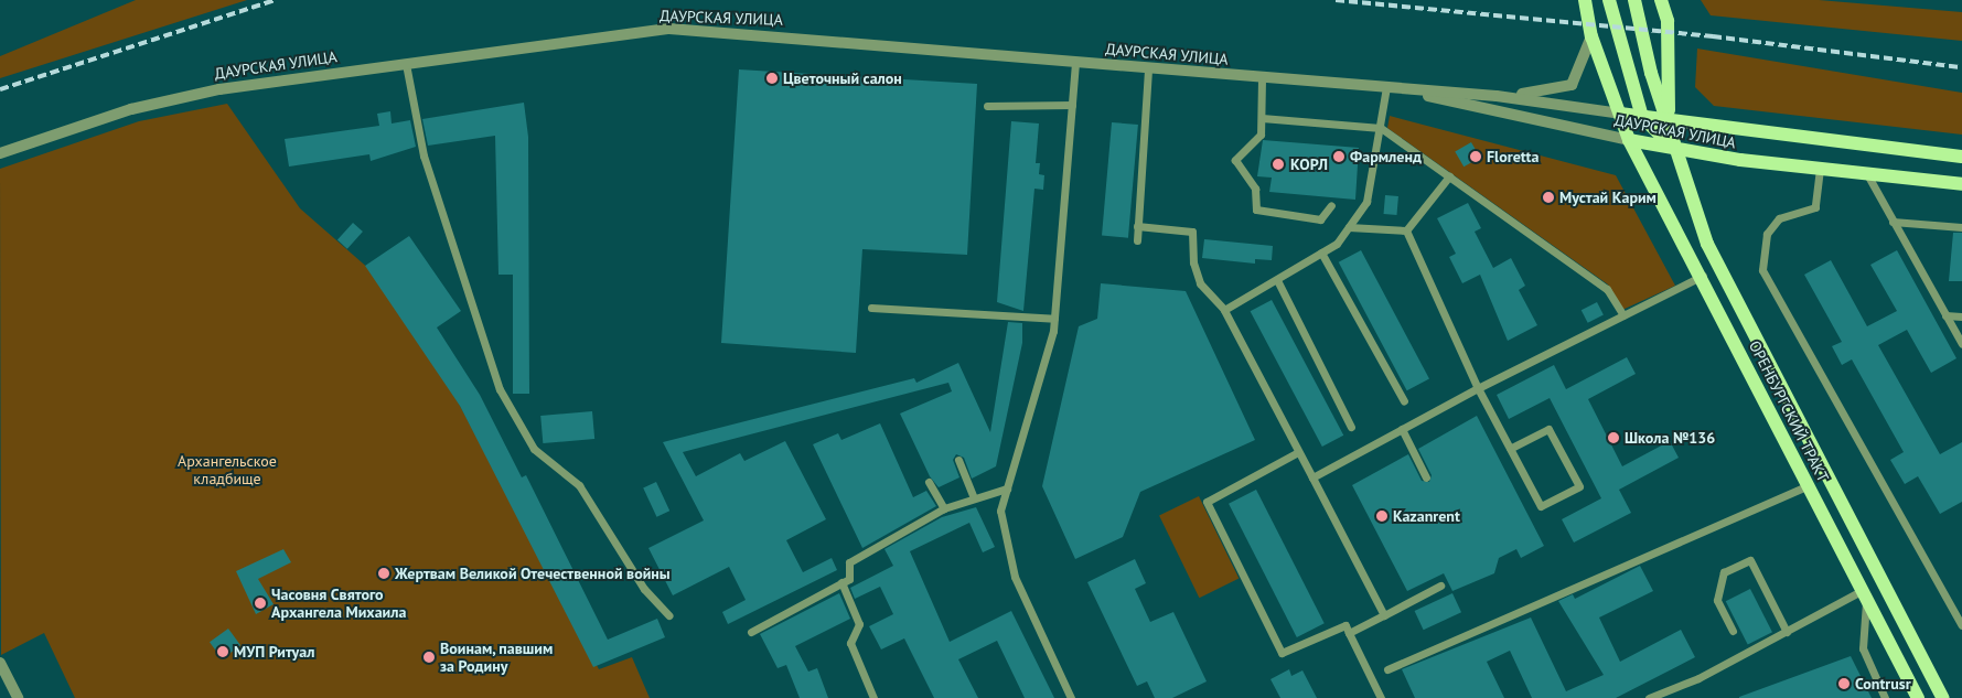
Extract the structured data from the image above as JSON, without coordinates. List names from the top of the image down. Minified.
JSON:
{"streets":{"main road":["ДАУРСКАЯ УЛИЦА","ОРЕНБУРГСКИЙ ТРАКТ"]},"crossings":[["ДАУРСКАЯ УЛИЦА","ОРЕНБУРГСКИЙ ТРАКТ"]],"parks":["Архангельское кладбище"],"places":["Цветочный салон","Фармленд","Floretta","КОРЛ","Мустай Карим","Школа №136","Kazanrent","Жертвам Великой Отечественной войны","Часовня Святого Архангела Михаила","МУП Ритуал","Воинам, павшим за Родину","Contrusr"]}
